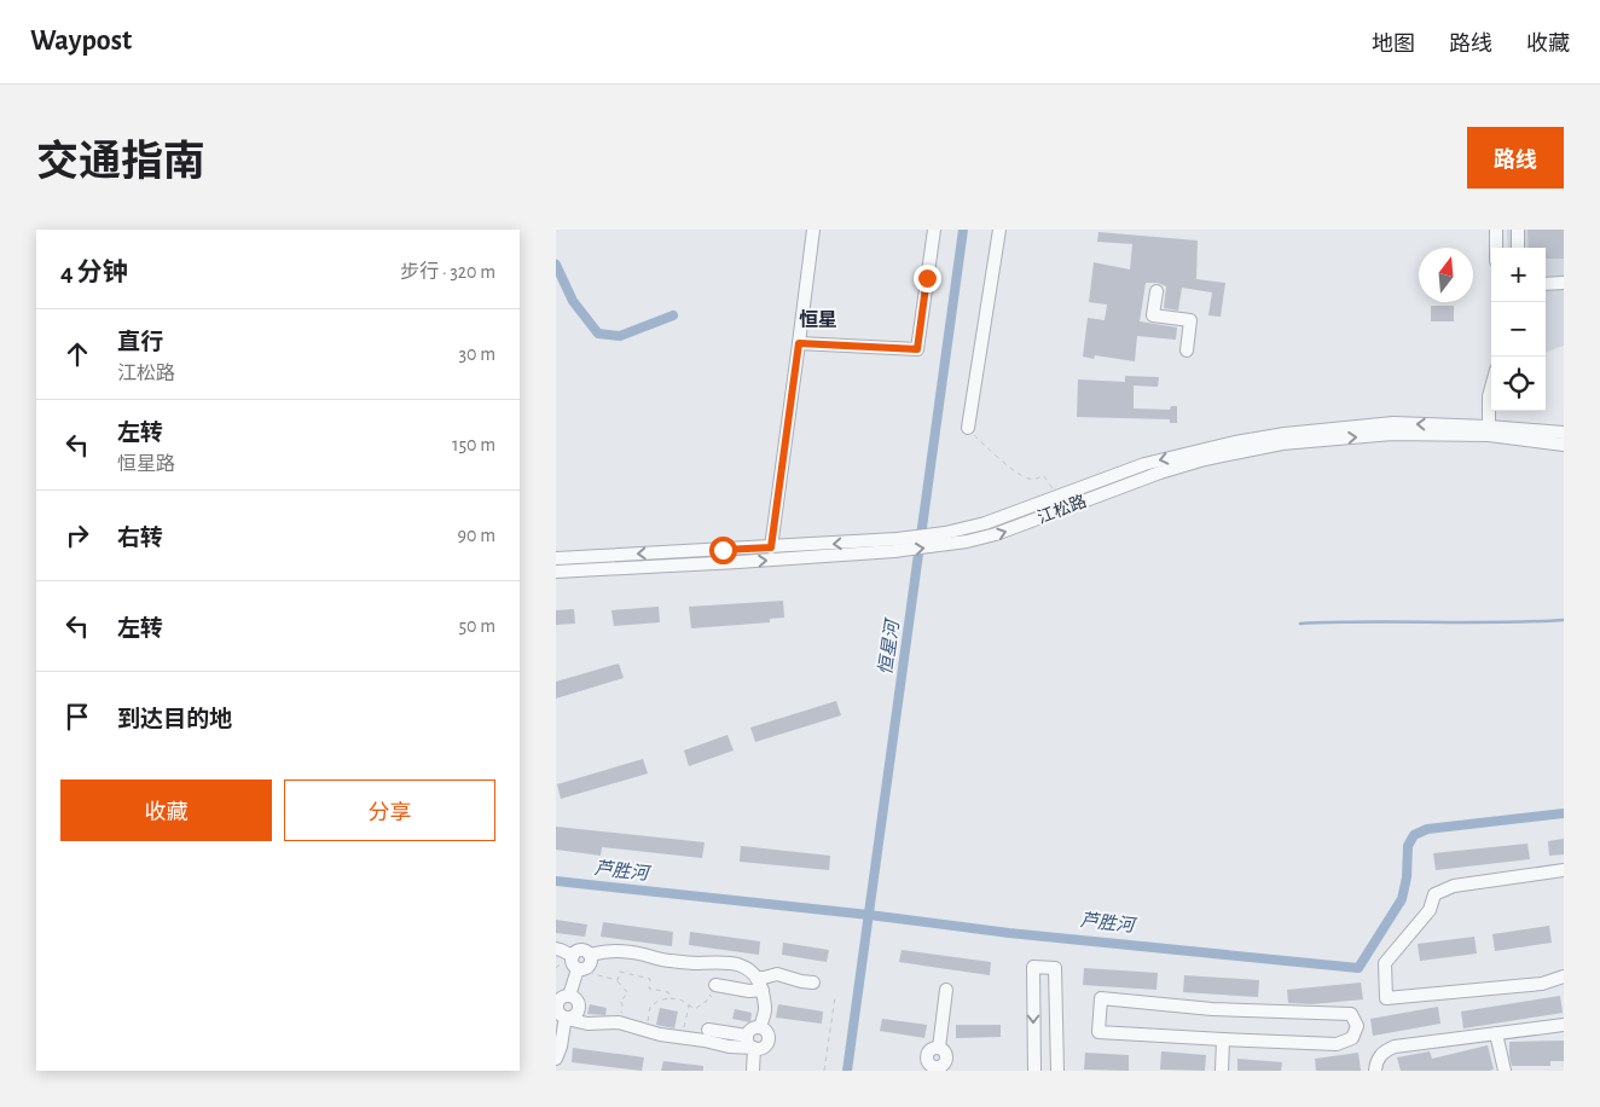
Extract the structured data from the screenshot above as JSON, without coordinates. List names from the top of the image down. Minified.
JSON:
{"streets":{"street":["江松路"]},"districts":["恒星"],"water":["恒星河","芦胜河"],"north":"top","page":{"header":"Waypost","nav":["地图","路线","收藏"],"title":"交通指南","buttons":["路线",["收藏","分享"]],"heading":["4 分钟","步行 · 320 m"],"map_buttons":["+","−"],"list":[["直行","江松路","30 m"],["左转","恒星路","150 m"],["右转","90 m"],["左转","50 m"],"到达目的地"]}}
